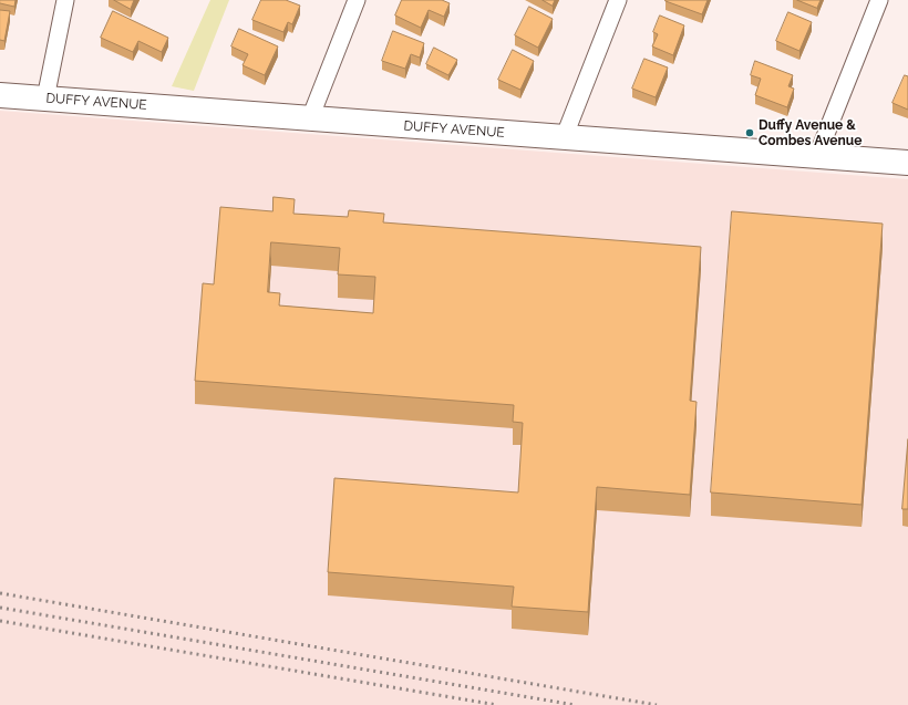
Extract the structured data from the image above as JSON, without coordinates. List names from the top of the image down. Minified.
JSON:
{"streets":{"street":["DUFFY AVENUE"]},"places":["Duffy Avenue & Combes Avenue"]}
